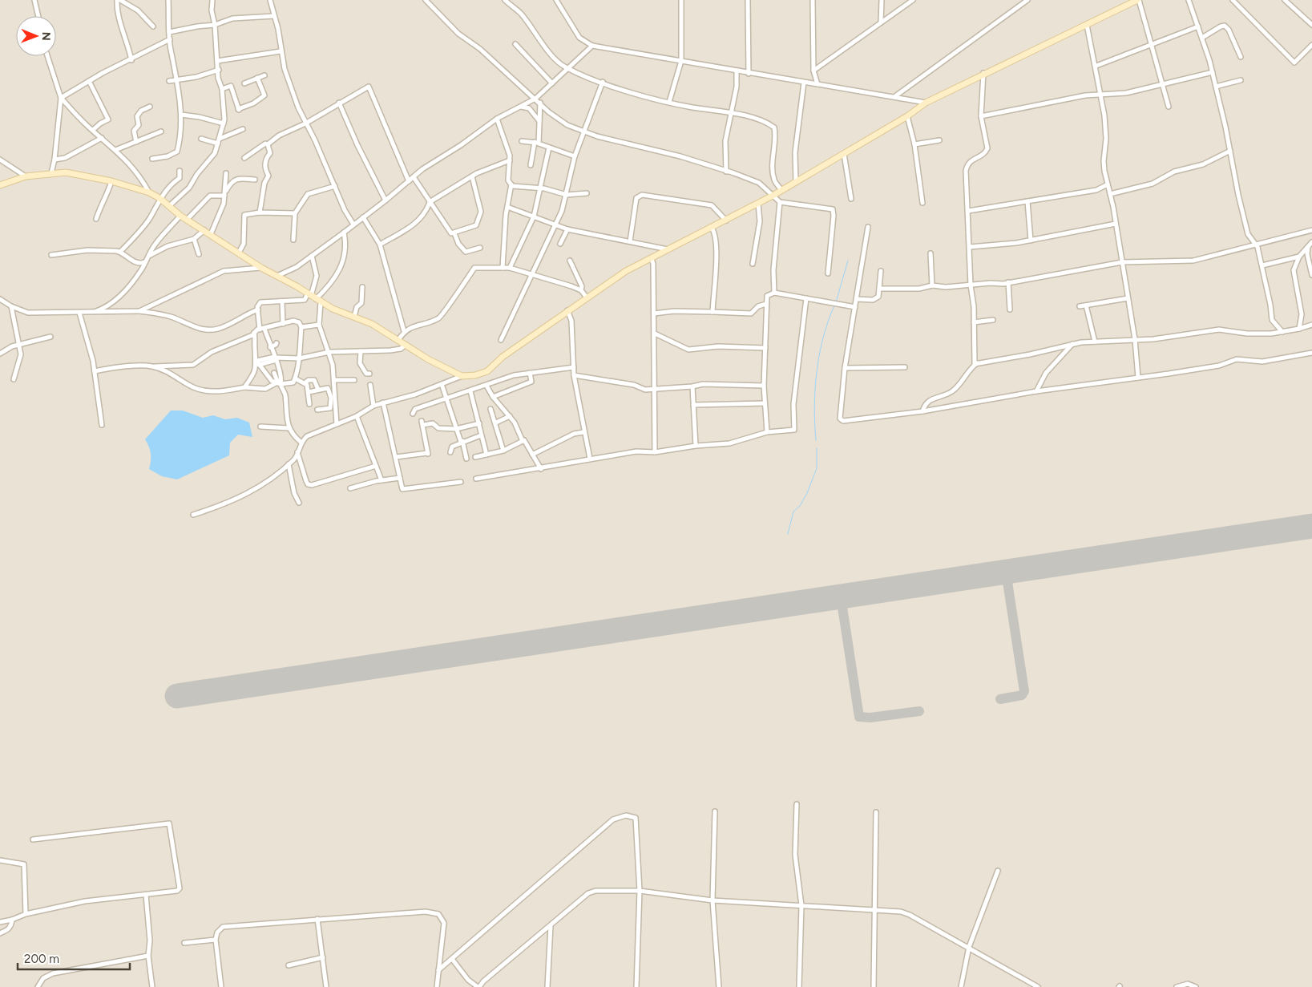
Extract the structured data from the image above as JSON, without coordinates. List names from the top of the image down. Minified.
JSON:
{"scale_bar":"200 m","north":"right"}
